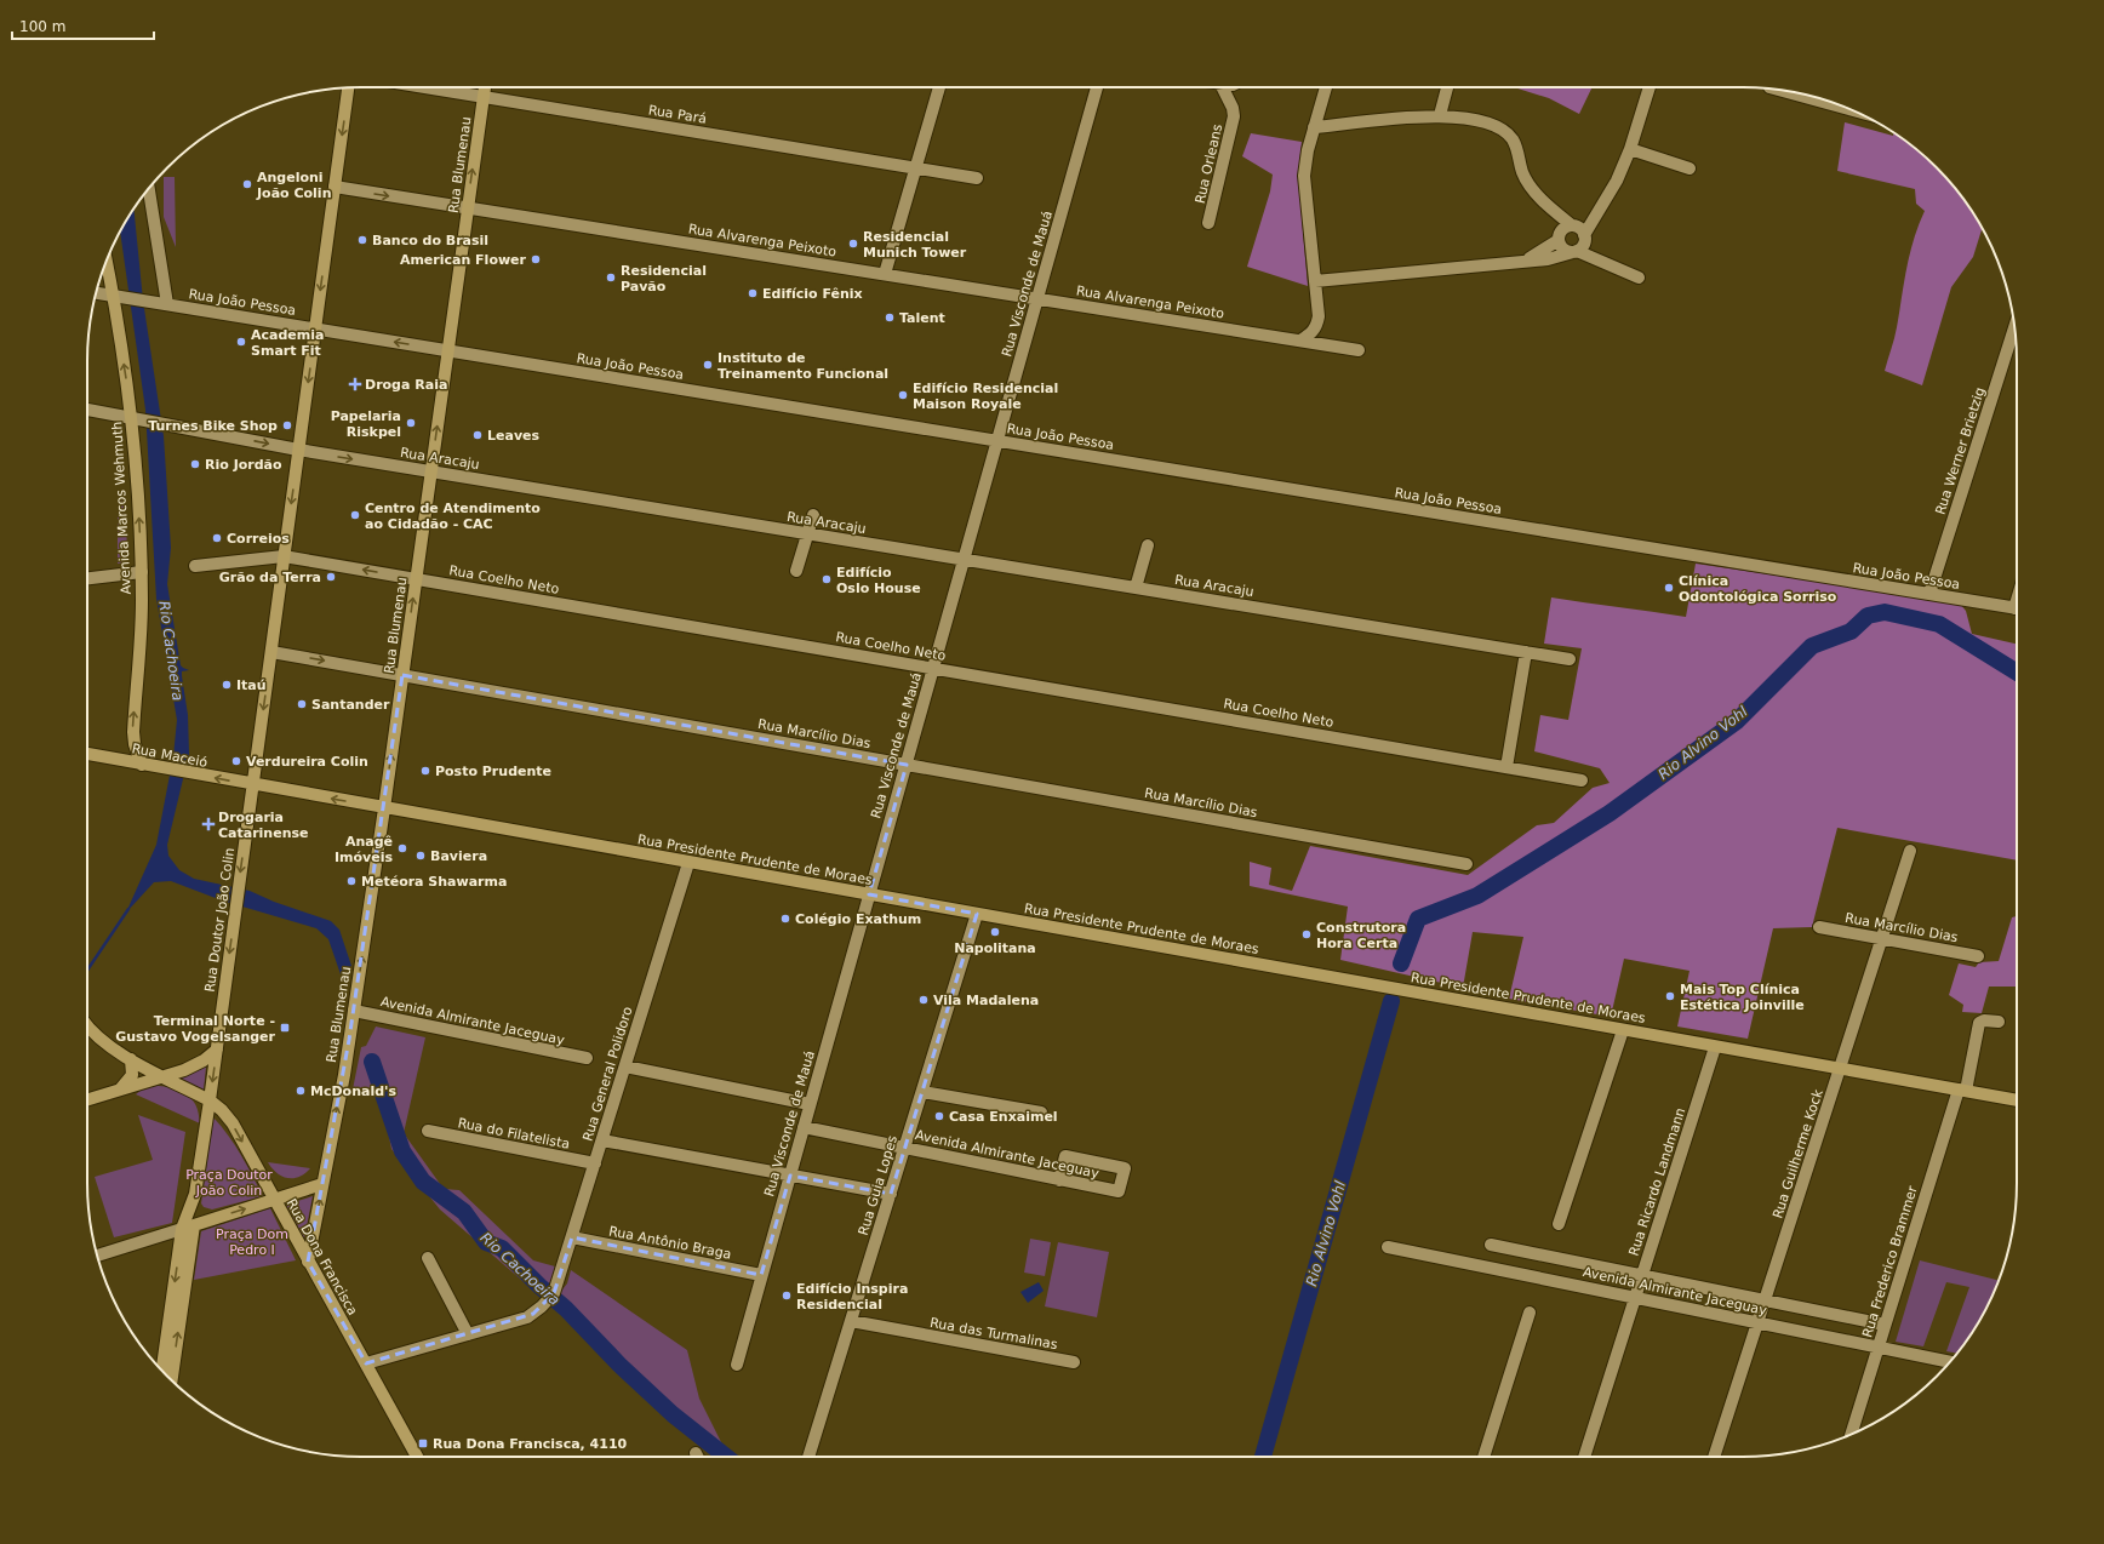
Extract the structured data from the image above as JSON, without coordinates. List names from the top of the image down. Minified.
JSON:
{"streets":{"main road":["Rua Blumenau","Avenida Marcos Wehmuth","Rua Maceió","Rua Presidente Prudente de Moraes","Rua Doutor João Colin","Rua Dona Francisca"],"street":["Rua Pará","Rua Orleans","Rua Alvarenga Peixoto","Rua Visconde de Mauá","Rua João Pessoa","Rua Werner Brietzig","Rua Aracaju","Rua Coelho Neto","Rua Marcílio Dias","Avenida Almirante Jaceguay","Rua General Polidoro","Rua do Filatelista","Rua Guilherme Kock","Rua Ricardo Landmann","Rua Guia Lopes","Rua Antônio Braga","Rua Frederico Brammer","Rua das Turmalinas"]},"crossings":[["Rua Pará","Rua Blumenau"],["Rua Blumenau","Rua Alvarenga Peixoto"],["Rua Blumenau","Rua João Pessoa"],["Rua Blumenau","Rua Aracaju"],["Rua Blumenau","Rua Coelho Neto"],["Rua Blumenau","Rua Marcílio Dias"],["Rua Blumenau","Rua Presidente Prudente de Moraes"],["Rua Blumenau","Avenida Almirante Jaceguay"],["Rua Blumenau","Rua Dona Francisca"],["Rua Alvarenga Peixoto","Rua Visconde de Mauá"],["Rua Alvarenga Peixoto","Rua Doutor João Colin"],["Rua Visconde de Mauá","Rua João Pessoa"],["Rua Visconde de Mauá","Rua Aracaju"],["Rua Visconde de Mauá","Rua Coelho Neto"],["Rua Visconde de Mauá","Rua Marcílio Dias"],["Rua Visconde de Mauá","Rua Presidente Prudente de Moraes"],["Rua Visconde de Mauá","Avenida Almirante Jaceguay"],["Rua Visconde de Mauá","Rua Antônio Braga"],["Rua João Pessoa","Rua Werner Brietzig"],["Rua João Pessoa","Avenida Marcos Wehmuth"],["Rua João Pessoa","Rua Doutor João Colin"],["Rua Aracaju","Avenida Marcos Wehmuth"],["Rua Aracaju","Rua Doutor João Colin"],["Avenida Marcos Wehmuth","Rua Maceió"],["Rua Coelho Neto","Rua Doutor João Colin"],["Rua Marcílio Dias","Rua Doutor João Colin"],["Rua Marcílio Dias","Rua Guilherme Kock"],["Rua Maceió","Rua Presidente Prudente de Moraes"],["Rua Maceió","Rua Doutor João Colin"],["Rua Presidente Prudente de Moraes","Rua Doutor João Colin"],["Rua Presidente Prudente de Moraes","Rua General Polidoro"],["Rua Presidente Prudente de Moraes","Rua Guilherme Kock"],["Rua Presidente Prudente de Moraes","Rua Ricardo Landmann"],["Rua Presidente Prudente de Moraes","Rua Guia Lopes"],["Rua Presidente Prudente de Moraes","Rua Frederico Brammer"],["Rua Doutor João Colin","Rua Dona Francisca"],["Avenida Almirante Jaceguay","Rua Guilherme Kock"],["Avenida Almirante Jaceguay","Rua Ricardo Landmann"],["Avenida Almirante Jaceguay","Rua Guia Lopes"],["Avenida Almirante Jaceguay","Rua Frederico Brammer"],["Rua General Polidoro","Rua do Filatelista"],["Rua General Polidoro","Rua Antônio Braga"],["Rua Guia Lopes","Rua das Turmalinas"]],"one_way":["Rua Blumenau","Avenida Marcos Wehmuth","Rua Maceió","Rua Doutor João Colin"],"water":["Rio Cachoeira","Rio Alvino Vohl"],"parks":["Praça Doutor João Colin","Praça Dom Pedro I"],"places":{"other":["Angeloni João Colin","Banco do Brasil","Residencial Munich Tower","American Flower","Residencial Pavão","Edifício Fênix","Talent","Academia Smart Fit","Instituto de Treinamento Funcional","Edifício Residencial Maison Royale","Papelaria Riskpel","Turnes Bike Shop","Leaves","Rio Jordão","Centro de Atendimento ao Cidadão - CAC","Correios","Grão da Terra","Edifício Oslo House","Clínica Odontológica Sorriso","Itaú","Santander","Verdureira Colin","Posto Prudente","Anagê Imóveis","Baviera","Metéora Shawarma","Colégio Exathum","Napolitana","Construtora Hora Certa","Mais Top Clínica Estética Joinville","Vila Madalena","McDonald's","Casa Enxaimel","Edifício Inspira Residencial"],"health":["Droga Raia","Drogaria Catarinense"],"transit":["Terminal Norte - Gustavo Vogelsanger","Rua Dona Francisca, 4110"]},"scale_bar":"100 m"}
